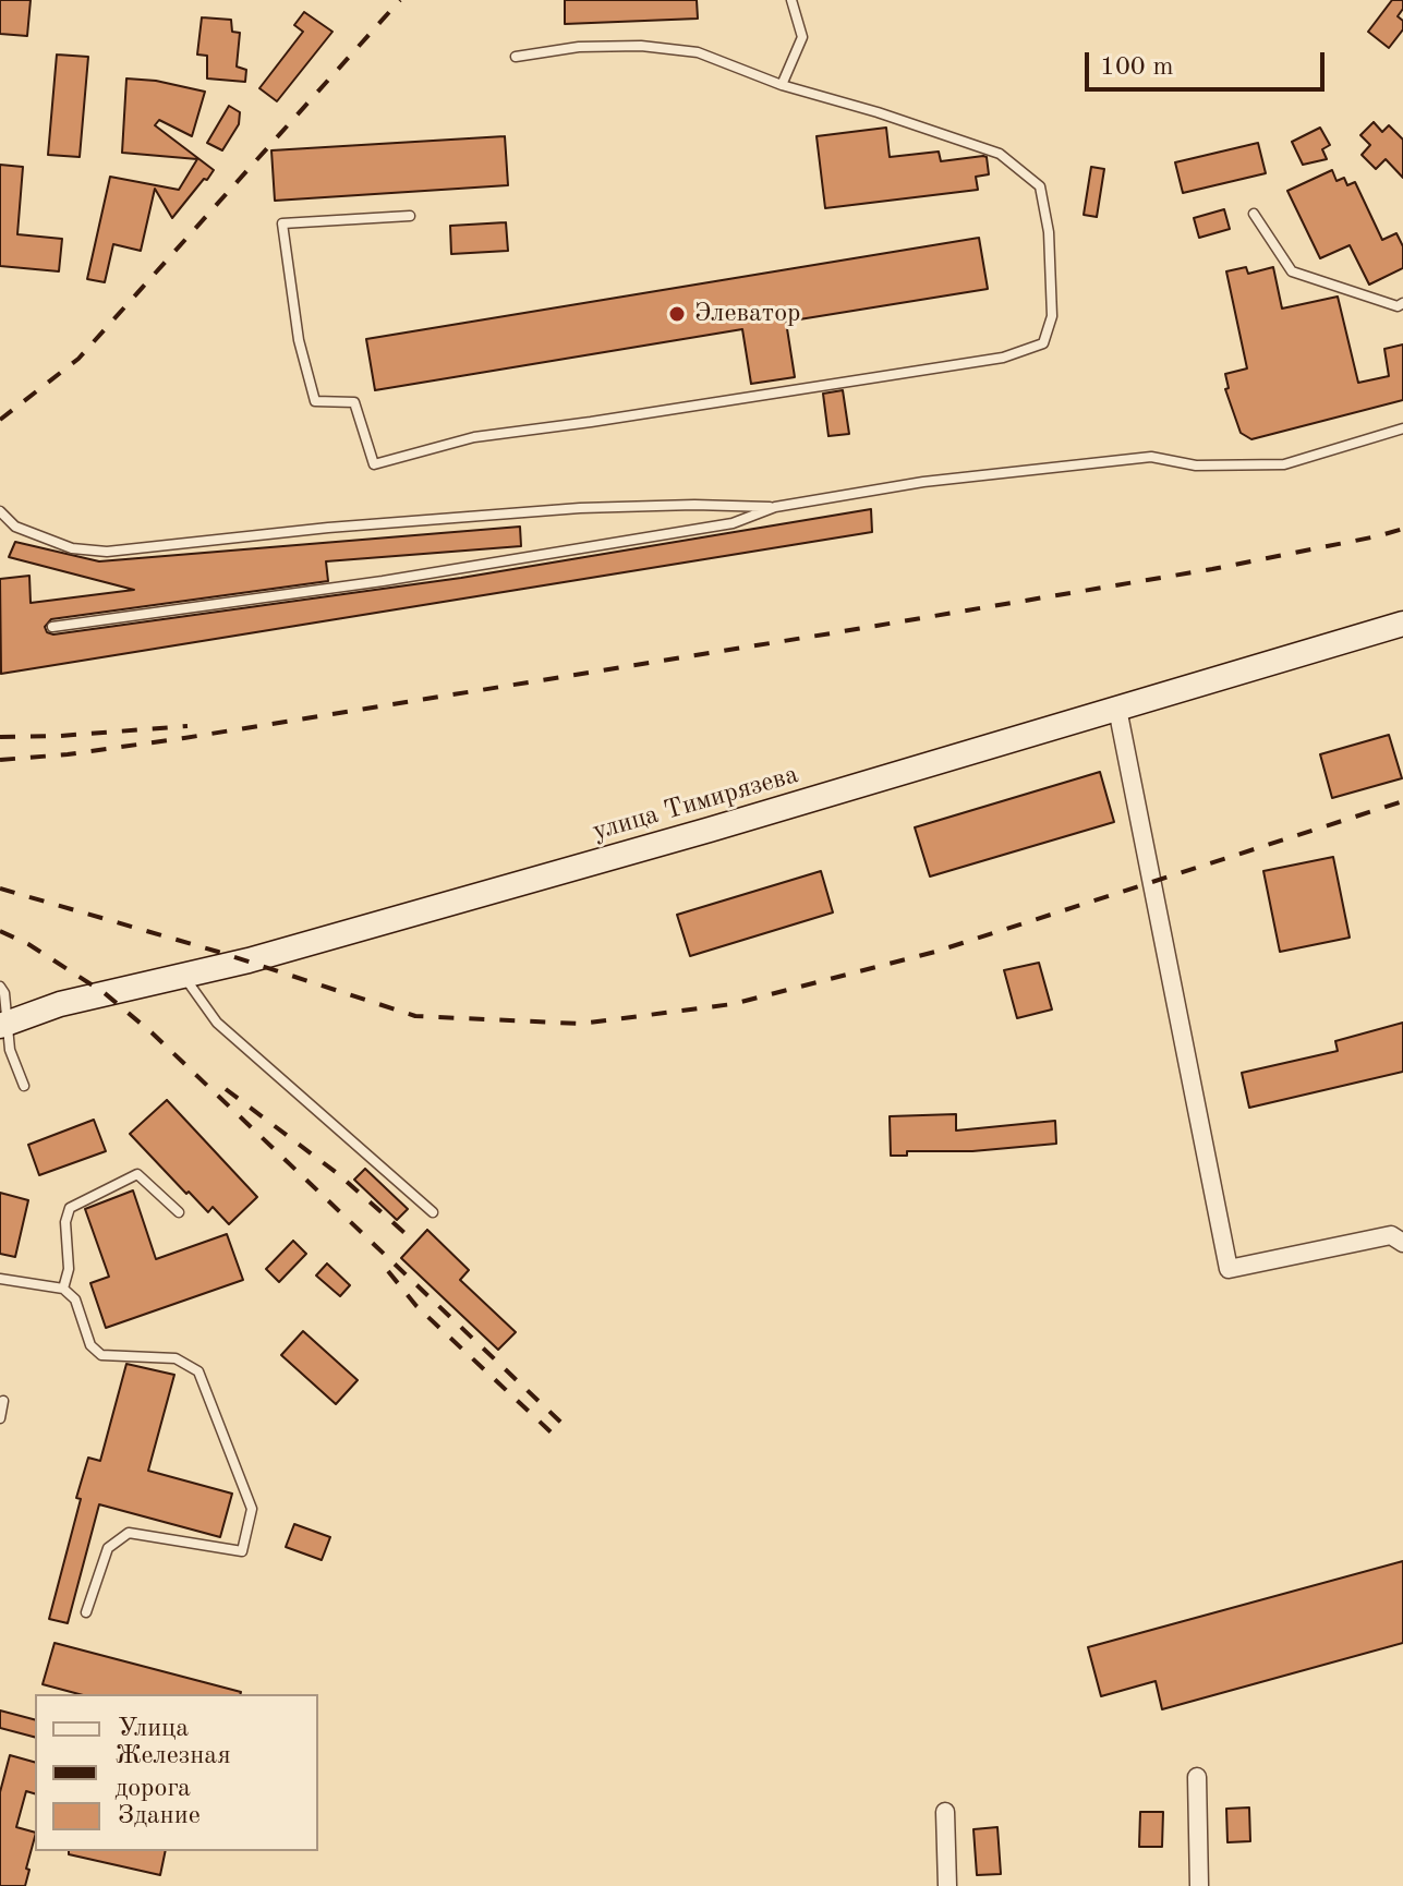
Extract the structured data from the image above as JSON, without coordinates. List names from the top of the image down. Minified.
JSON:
{"streets":{"main road":["улица Тимирязева"]},"places":["Элеватор"],"legend":["Улица","Железная дорога","Здание"],"scale_bar":"100 m"}
